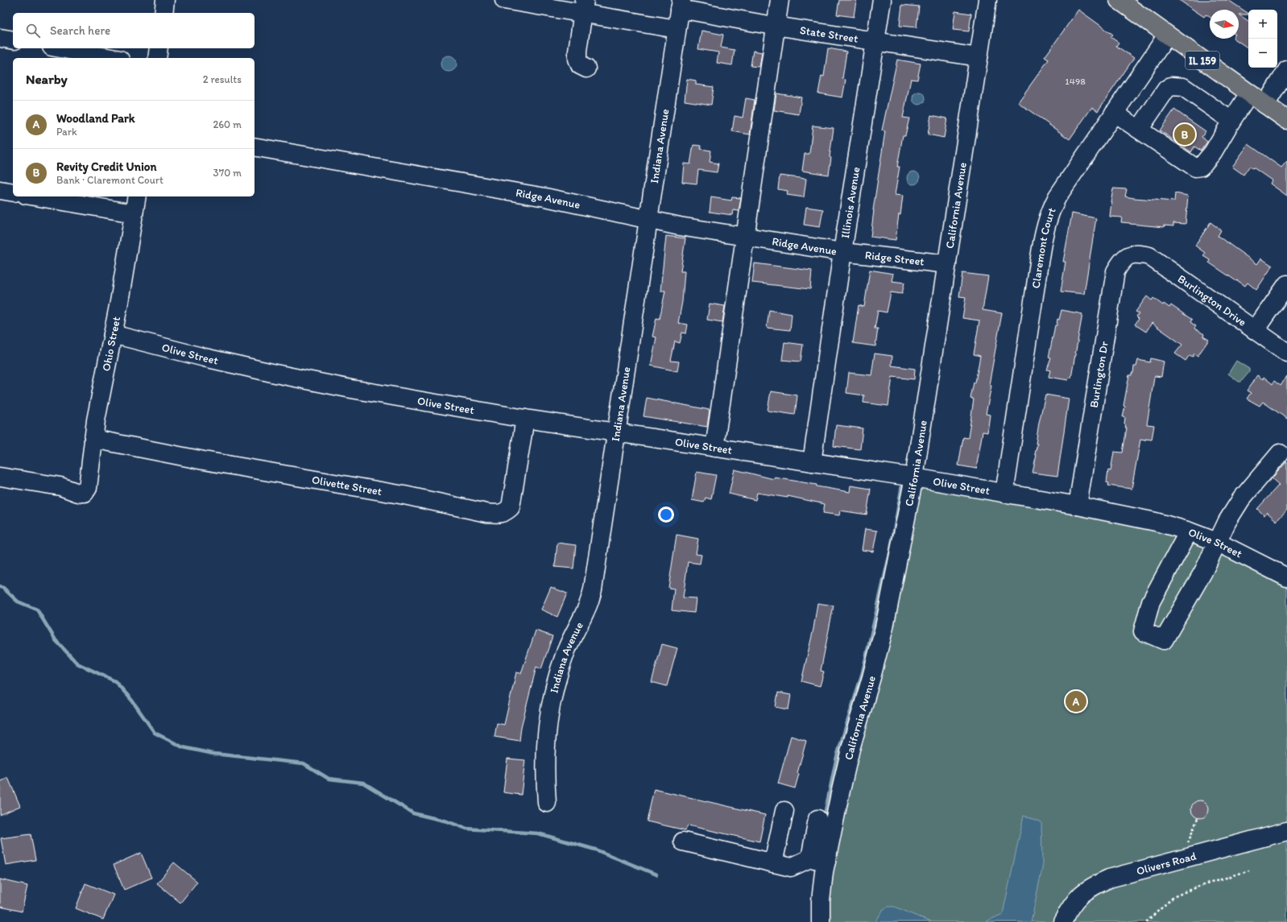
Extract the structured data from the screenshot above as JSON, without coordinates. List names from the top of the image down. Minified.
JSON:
{"streets":{"main road":["IL 159"],"street":["State Street","Indiana Avenue","Ridge Avenue","Illinois Avenue","California Avenue","Claremont Court","Ridge Street","Burlington Drive","Ohio Street","Olive Street","Burlington Dr","Olivette Street","Olivers Road"]},"crossings":[["State Street","Indiana Avenue"],["State Street","Illinois Avenue"],["State Street","California Avenue"],["IL 159","Claremont Court"],["Indiana Avenue","Ridge Avenue"],["Indiana Avenue","Olive Street"],["Ridge Avenue","Illinois Avenue"],["Ridge Avenue","Ridge Street"],["Illinois Avenue","Ridge Street"],["Illinois Avenue","Olive Street"],["California Avenue","Ridge Street"],["California Avenue","Olive Street"],["Claremont Court","Olive Street"],["Burlington Drive","Burlington Dr"],["Ohio Street","Olive Street"],["Ohio Street","Olivette Street"],["Olive Street","Burlington Dr"],["Olive Street","Olivette Street"]],"house_numbers":["1498"],"north":"right","page":{"map_buttons":["+","−"],"search":"Search here","heading":["Nearby","2 results"],"list":[{"mark":"A","name":"Woodland Park","note":"Park","value":"260 m"},{"mark":"B","name":"Revity Credit Union","note":"Bank · Claremont Court","value":"370 m"}],"pins":["B","A"]}}
